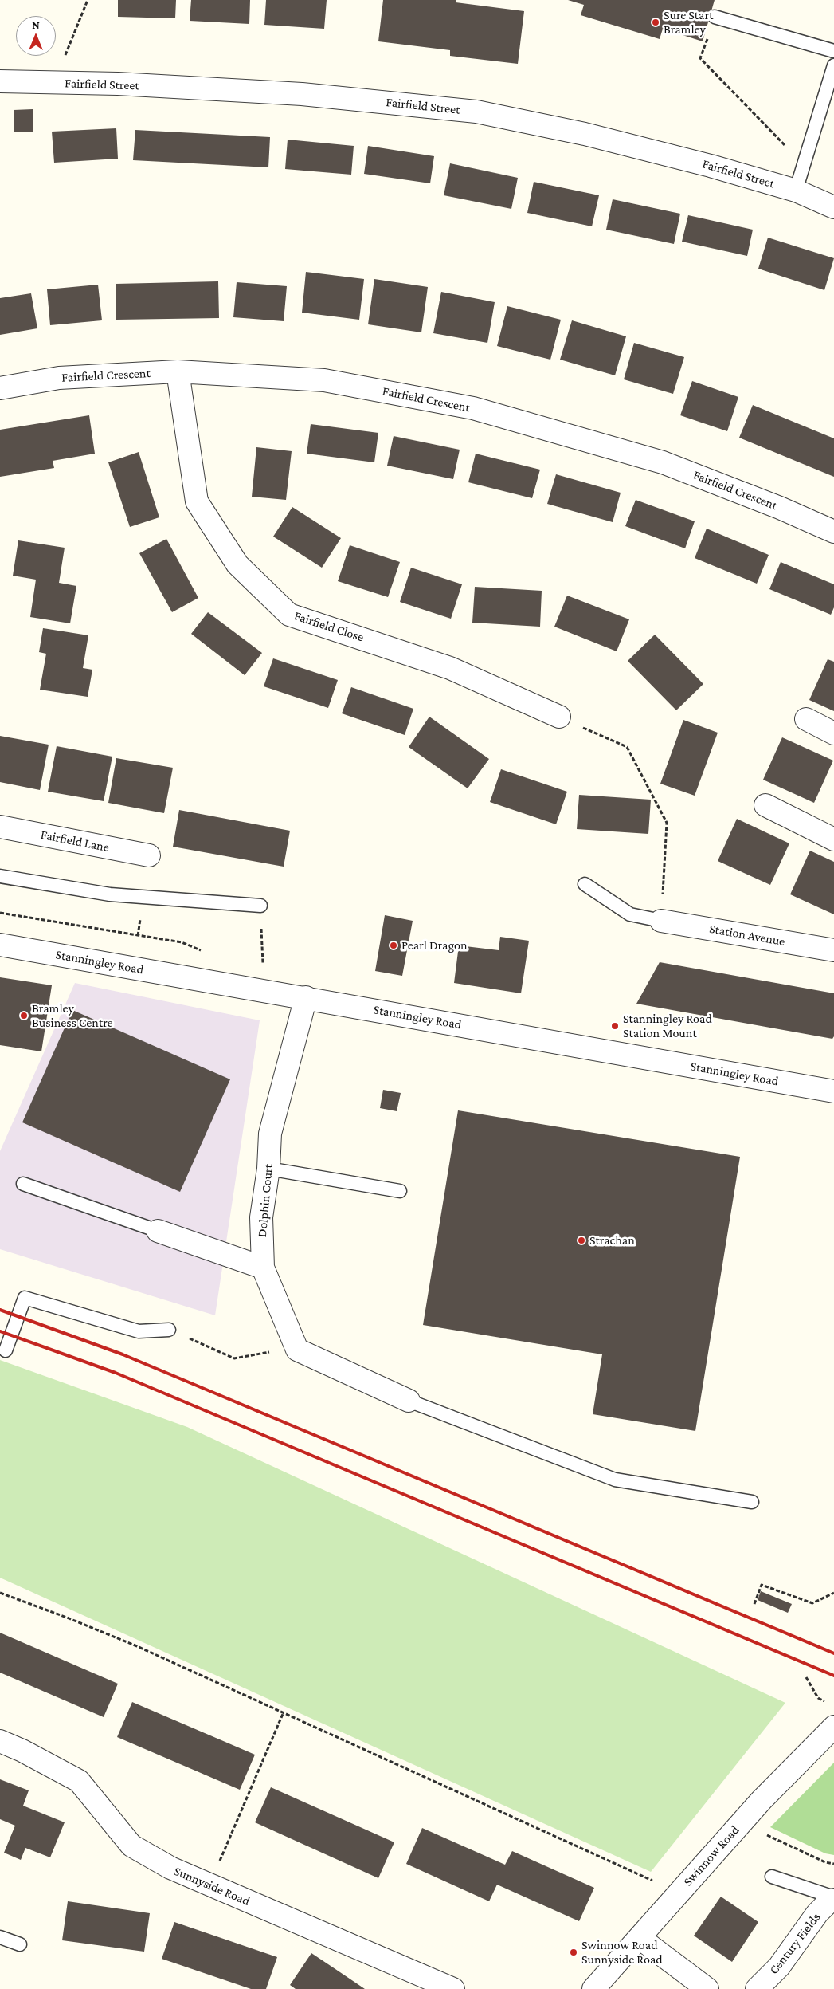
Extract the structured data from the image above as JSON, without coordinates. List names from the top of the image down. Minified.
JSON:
{"streets":{"street":["Fairfield Street","Fairfield Crescent","Fairfield Close","Fairfield Lane","Station Avenue","Stanningley Road","Dolphin Court","Swinnow Road","Sunnyside Road","Century Fields"]},"crossings":[["Fairfield Crescent","Fairfield Close"],["Stanningley Road","Dolphin Court"]],"places":["Sure Start Bramley","Pearl Dragon","Bramley Business Centre","Stanningley Road Station Mount","Strachan","Swinnow Road Sunnyside Road"],"north":"top"}
